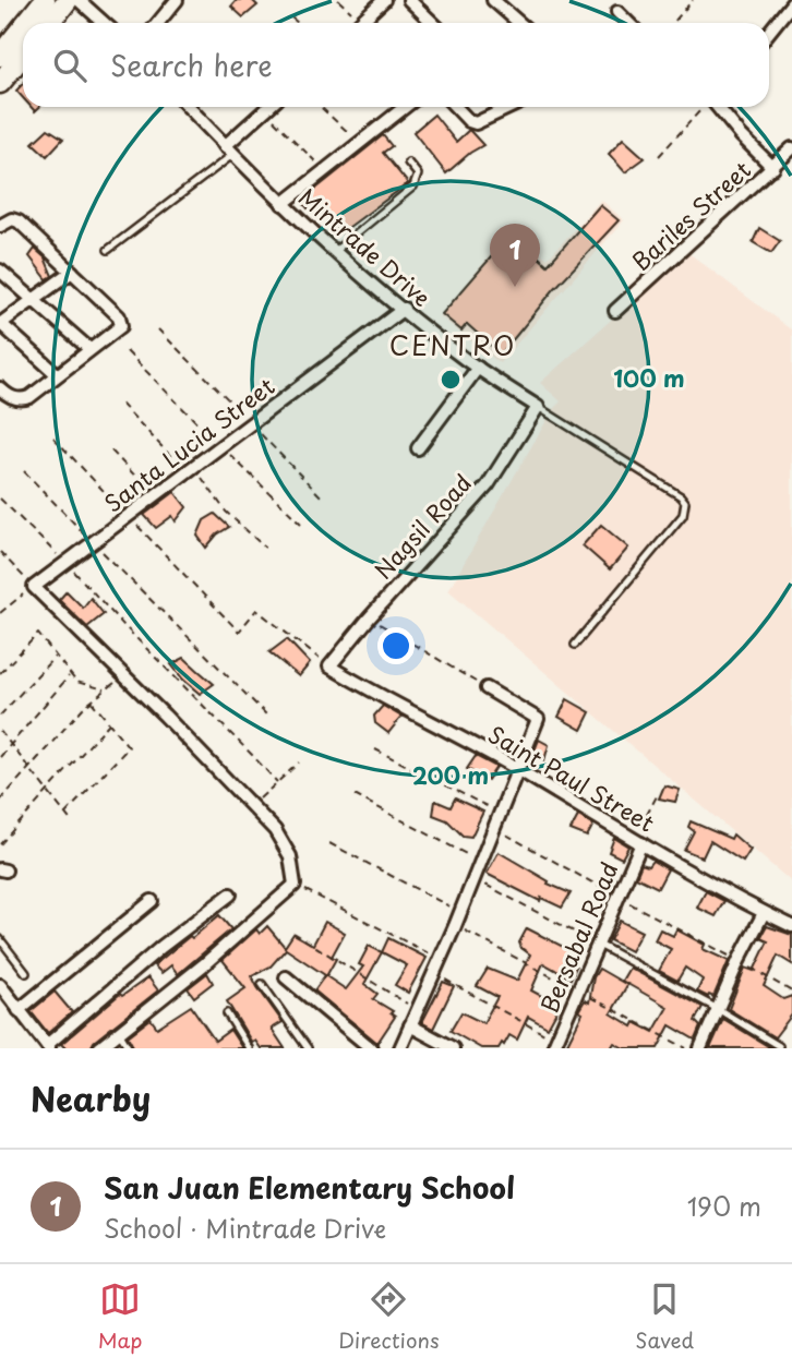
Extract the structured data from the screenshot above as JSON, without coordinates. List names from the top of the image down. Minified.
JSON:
{"streets":{"street":["Bariles Street","Mintrade Drive","Santa Lucia Street","Nagsil Road","Saint Paul Street","Bersabal Road"]},"crossings":[["Mintrade Drive","Santa Lucia Street"],["Mintrade Drive","Nagsil Road"],["Nagsil Road","Saint Paul Street"],["Saint Paul Street","Bersabal Road"]],"districts":["CENTRO"],"page":{"search":"Search here","pins":"1","heading":"Nearby","list":[{"mark":"1","name":"San Juan Elementary School","note":"School · Mintrade Drive","value":"190 m"}],"nav":["Map","Directions","Saved"]},"rings":["100 m","200 m"]}
